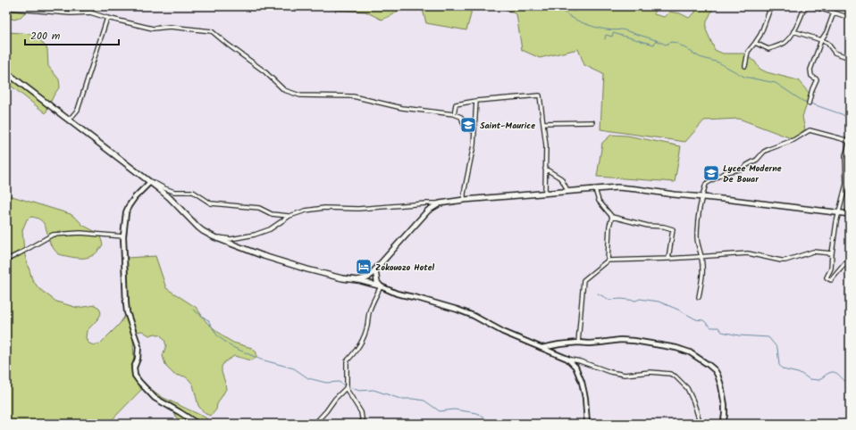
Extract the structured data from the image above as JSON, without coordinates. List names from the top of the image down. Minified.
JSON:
{"places":{"school or university":["Saint-Maurice","Lycee Moderne De Bouar"],"hotel":["Zokouozo Hotel"]},"scale_bar":"200 m"}
